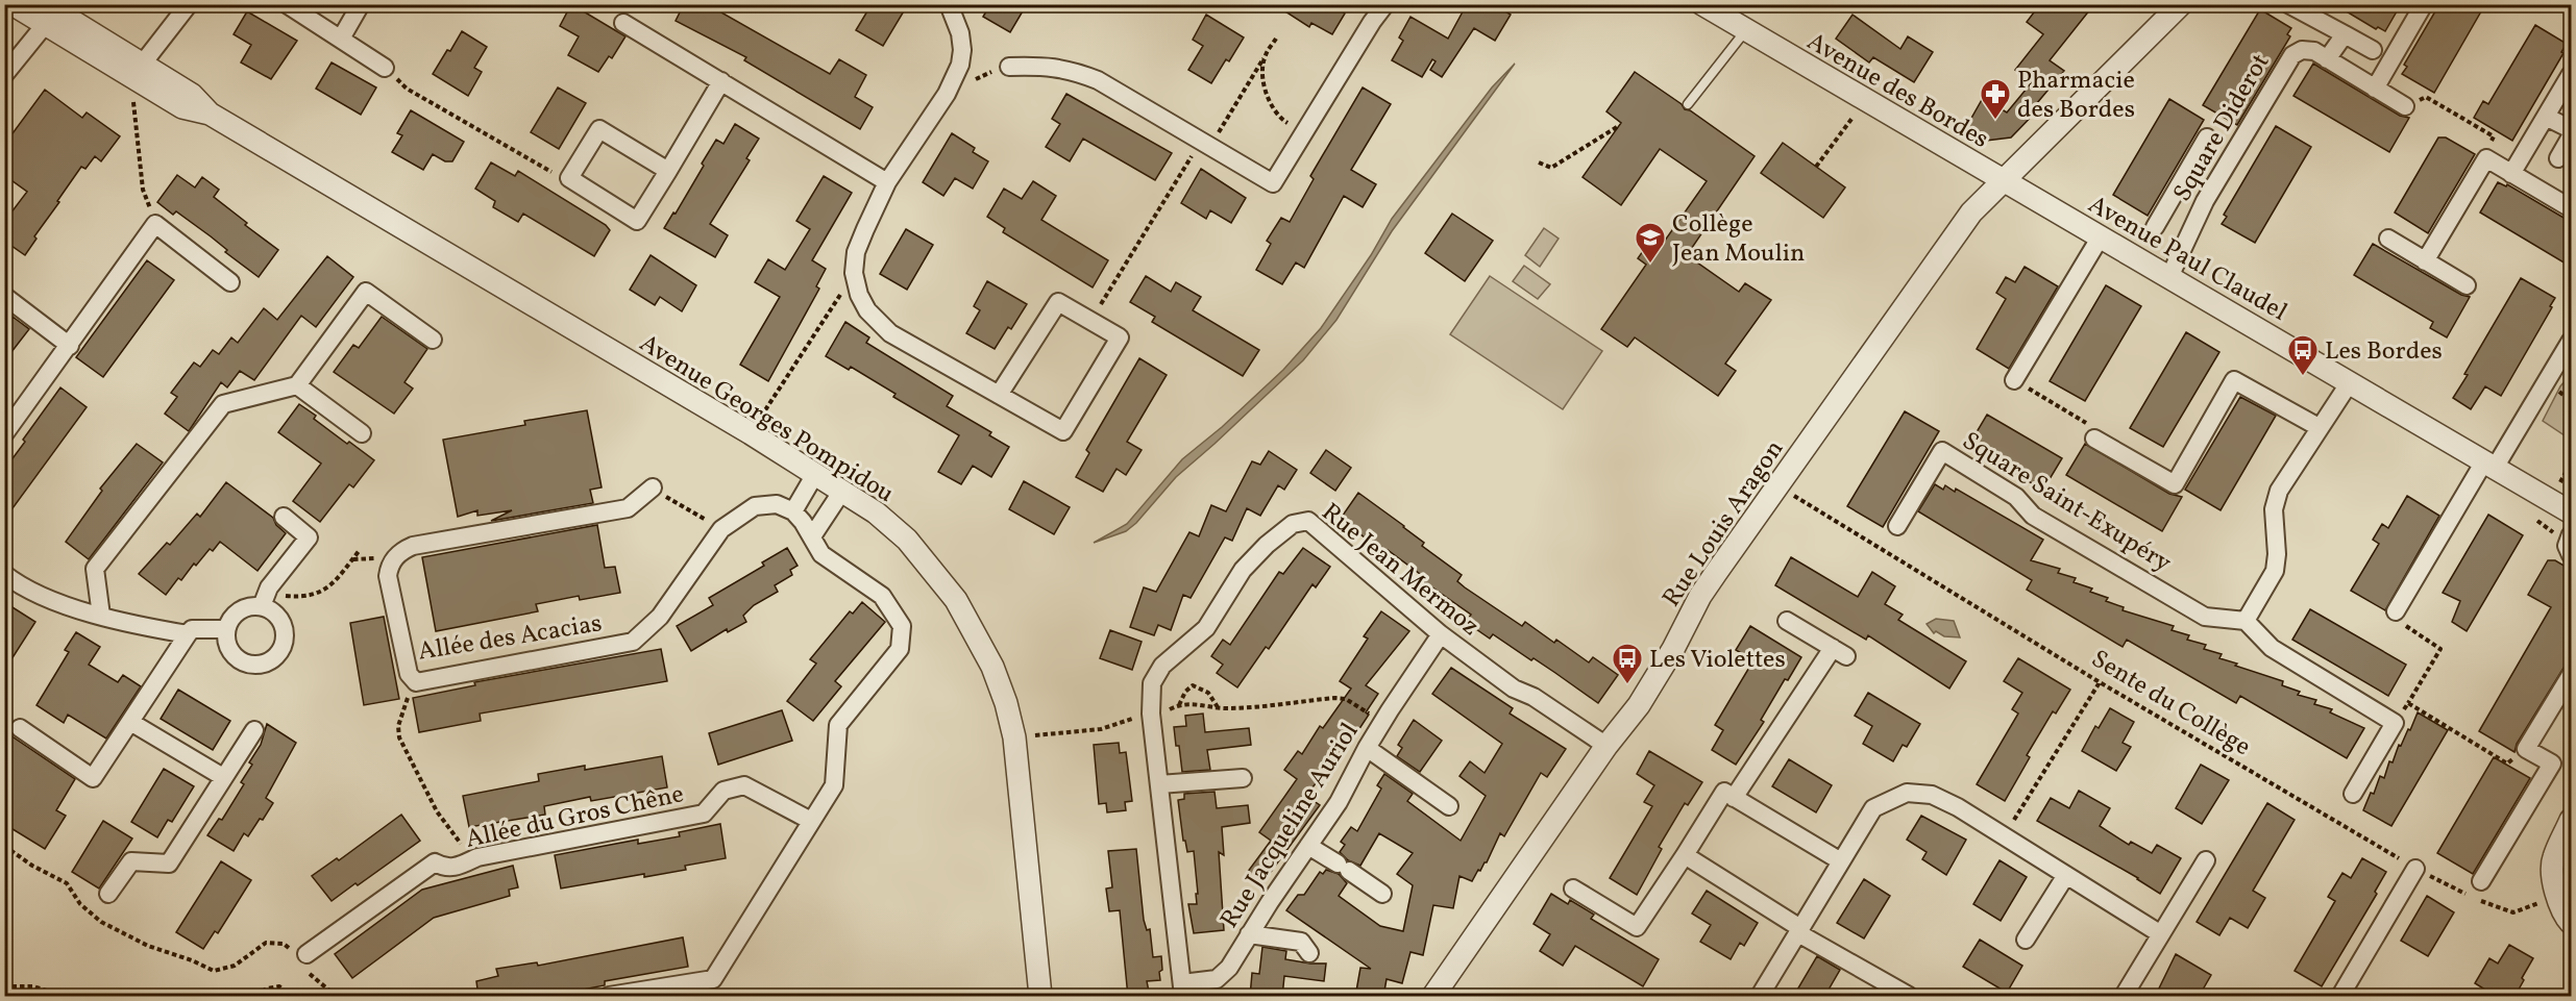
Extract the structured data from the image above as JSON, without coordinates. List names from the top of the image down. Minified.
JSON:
{"streets":{"street":["Avenue des Bordes","Square Diderot","Avenue Paul Claudel","Avenue Georges Pompidou","Square Saint-Exupéry","Rue Louis Aragon","Rue Jean Mermoz","Allée des Acacias","Allée du Gros Chêne","Rue Jacqueline Auriol"],"path":["Sente du Collège"]},"crossings":[["Avenue des Bordes","Avenue Paul Claudel"],["Avenue des Bordes","Rue Louis Aragon"],["Square Diderot","Avenue Paul Claudel"],["Avenue Paul Claudel","Rue Louis Aragon"],["Rue Louis Aragon","Rue Jean Mermoz"],["Rue Louis Aragon","Sente du Collège"],["Rue Jean Mermoz","Rue Jacqueline Auriol"]],"places":{"pharmacy":["Pharmacie des Bordes"],"school or university":["Collège Jean Moulin"],"bus stop":["Les Bordes","Les Violettes"]}}
